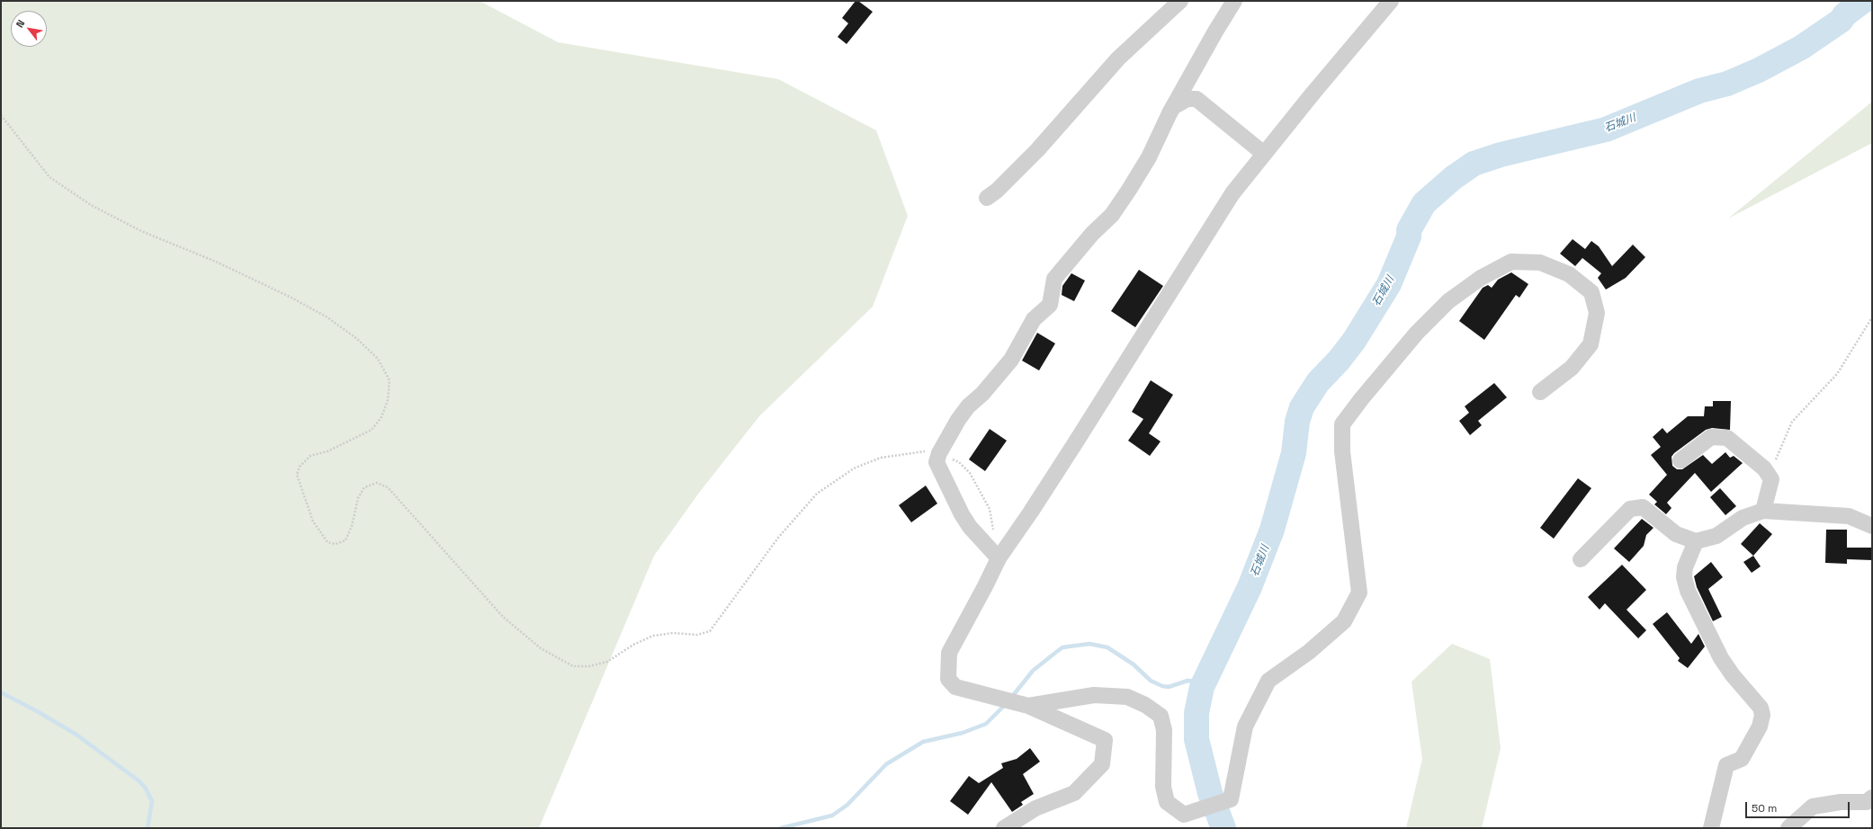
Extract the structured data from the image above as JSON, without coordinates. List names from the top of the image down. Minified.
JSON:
{"water":["石城川"],"scale_bar":"50 m","north":"top left"}
